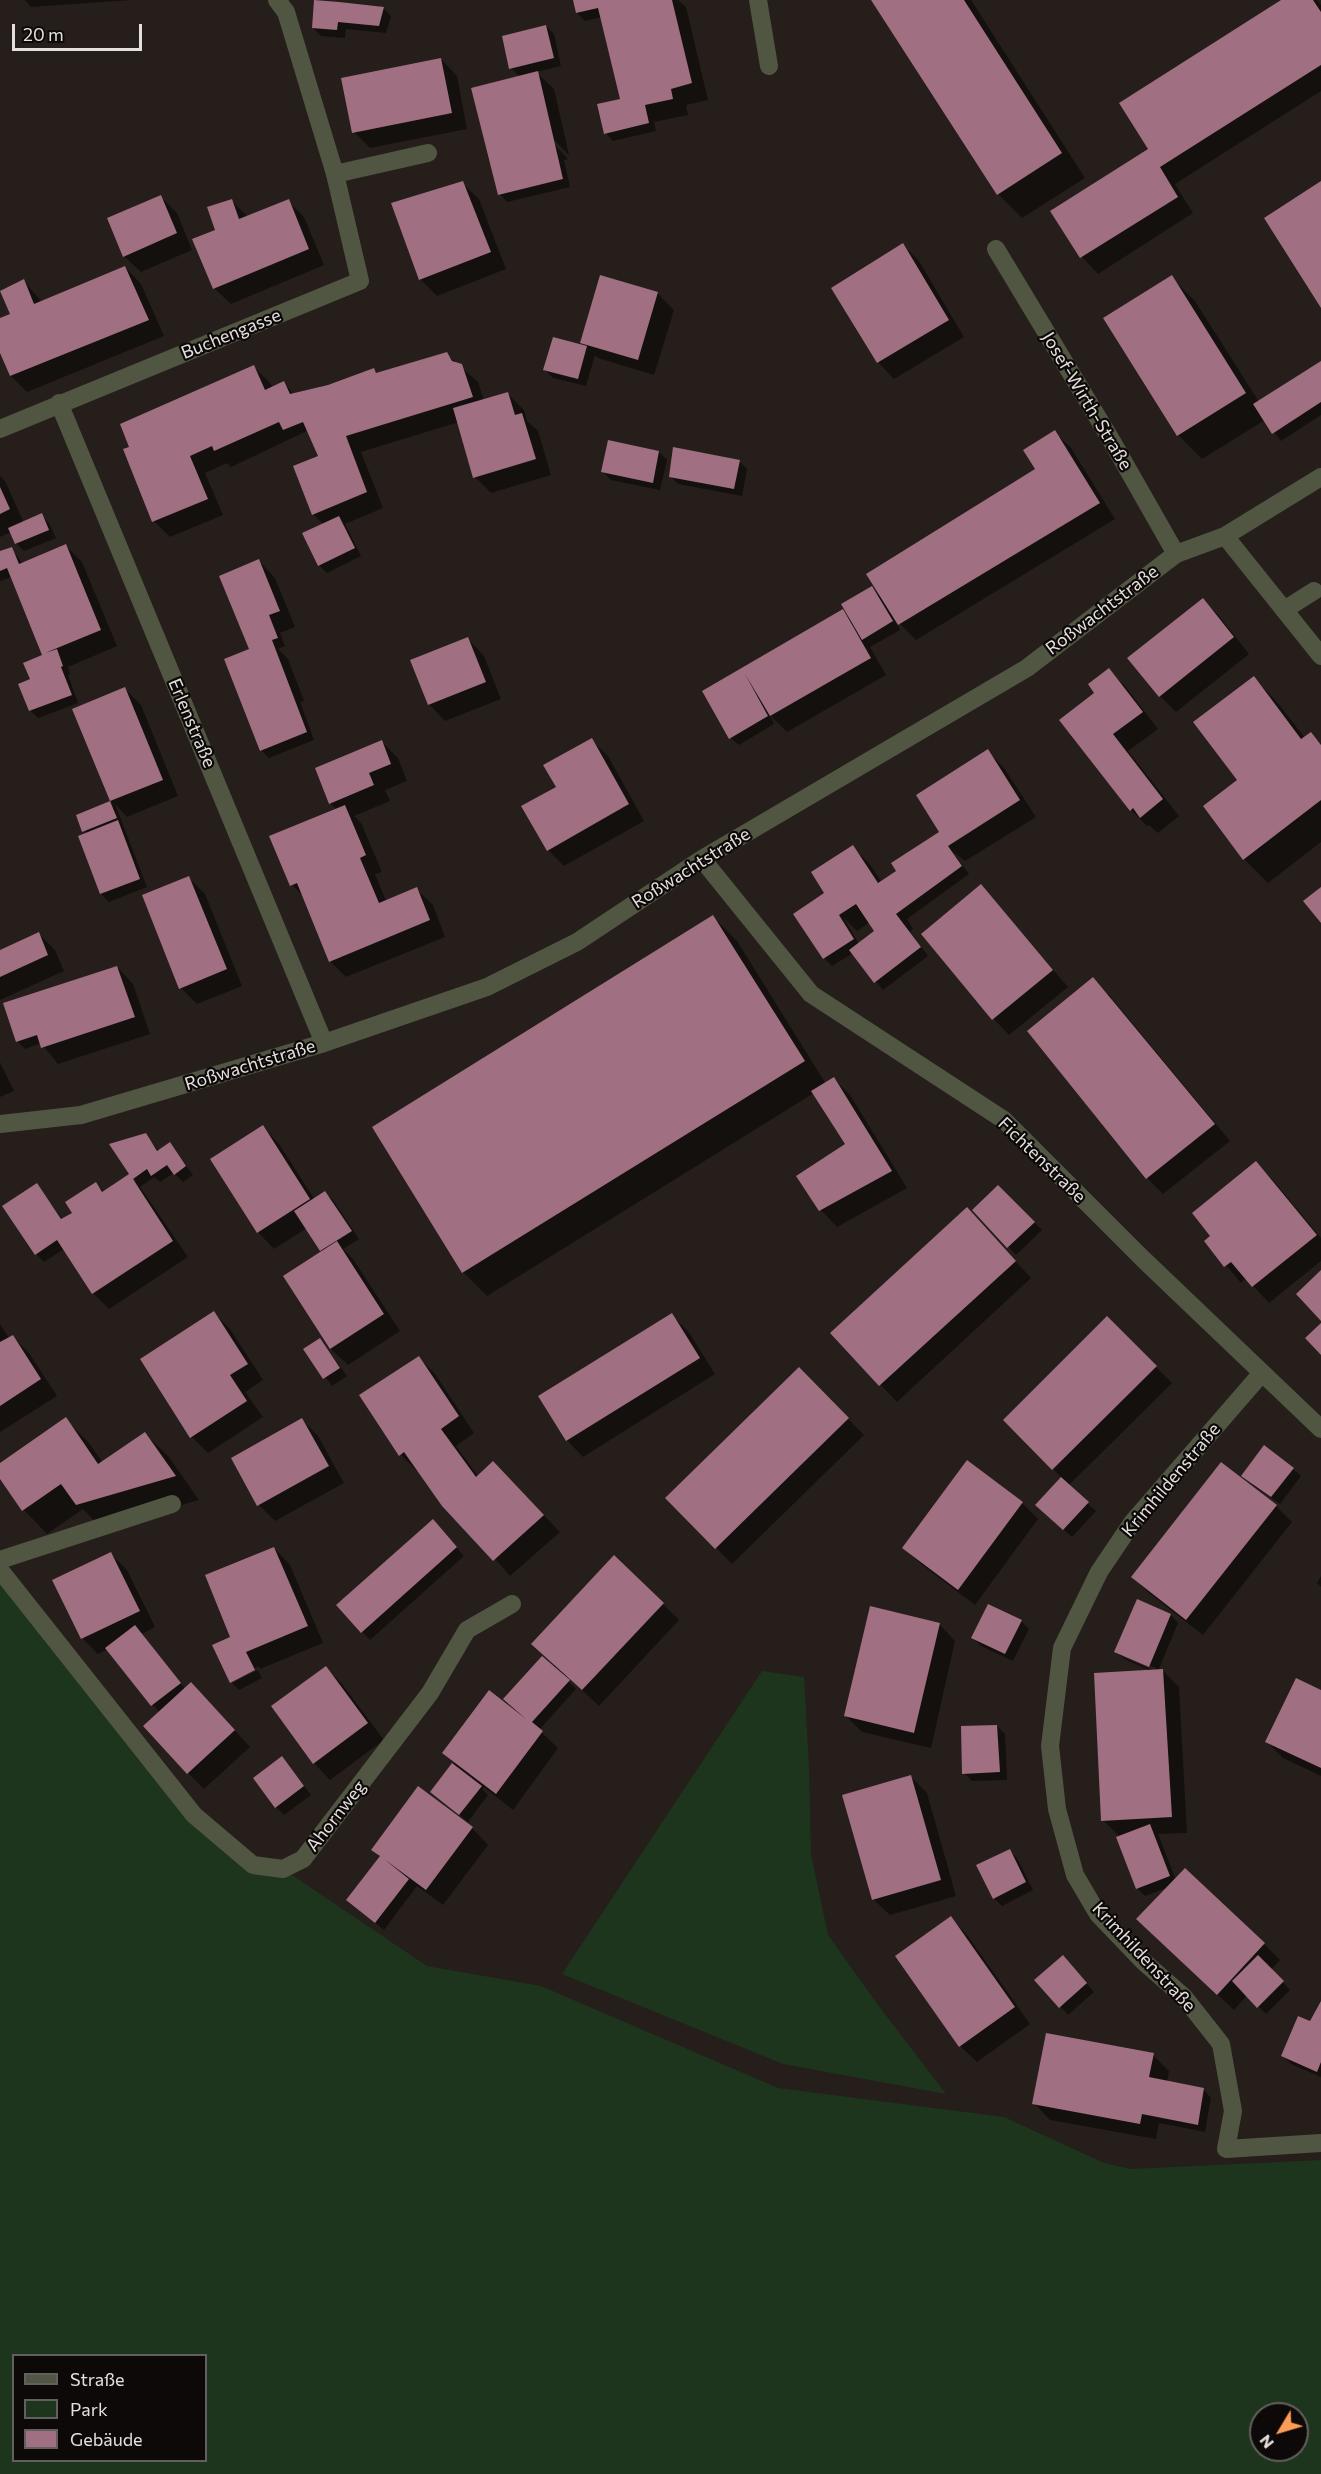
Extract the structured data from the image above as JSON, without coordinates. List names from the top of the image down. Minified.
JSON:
{"streets":{"street":["Buchengasse","Josef-Wirth-Straße","Roßwachtstraße","Erlenstraße","Fichtenstraße","Krimhildenstraße","Ahornweg"]},"crossings":[["Buchengasse","Erlenstraße"],["Josef-Wirth-Straße","Roßwachtstraße"],["Roßwachtstraße","Erlenstraße"],["Roßwachtstraße","Fichtenstraße"],["Fichtenstraße","Krimhildenstraße"]],"legend":["Straße","Park","Gebäude"],"scale_bar":"20 m","north":"bottom left"}
